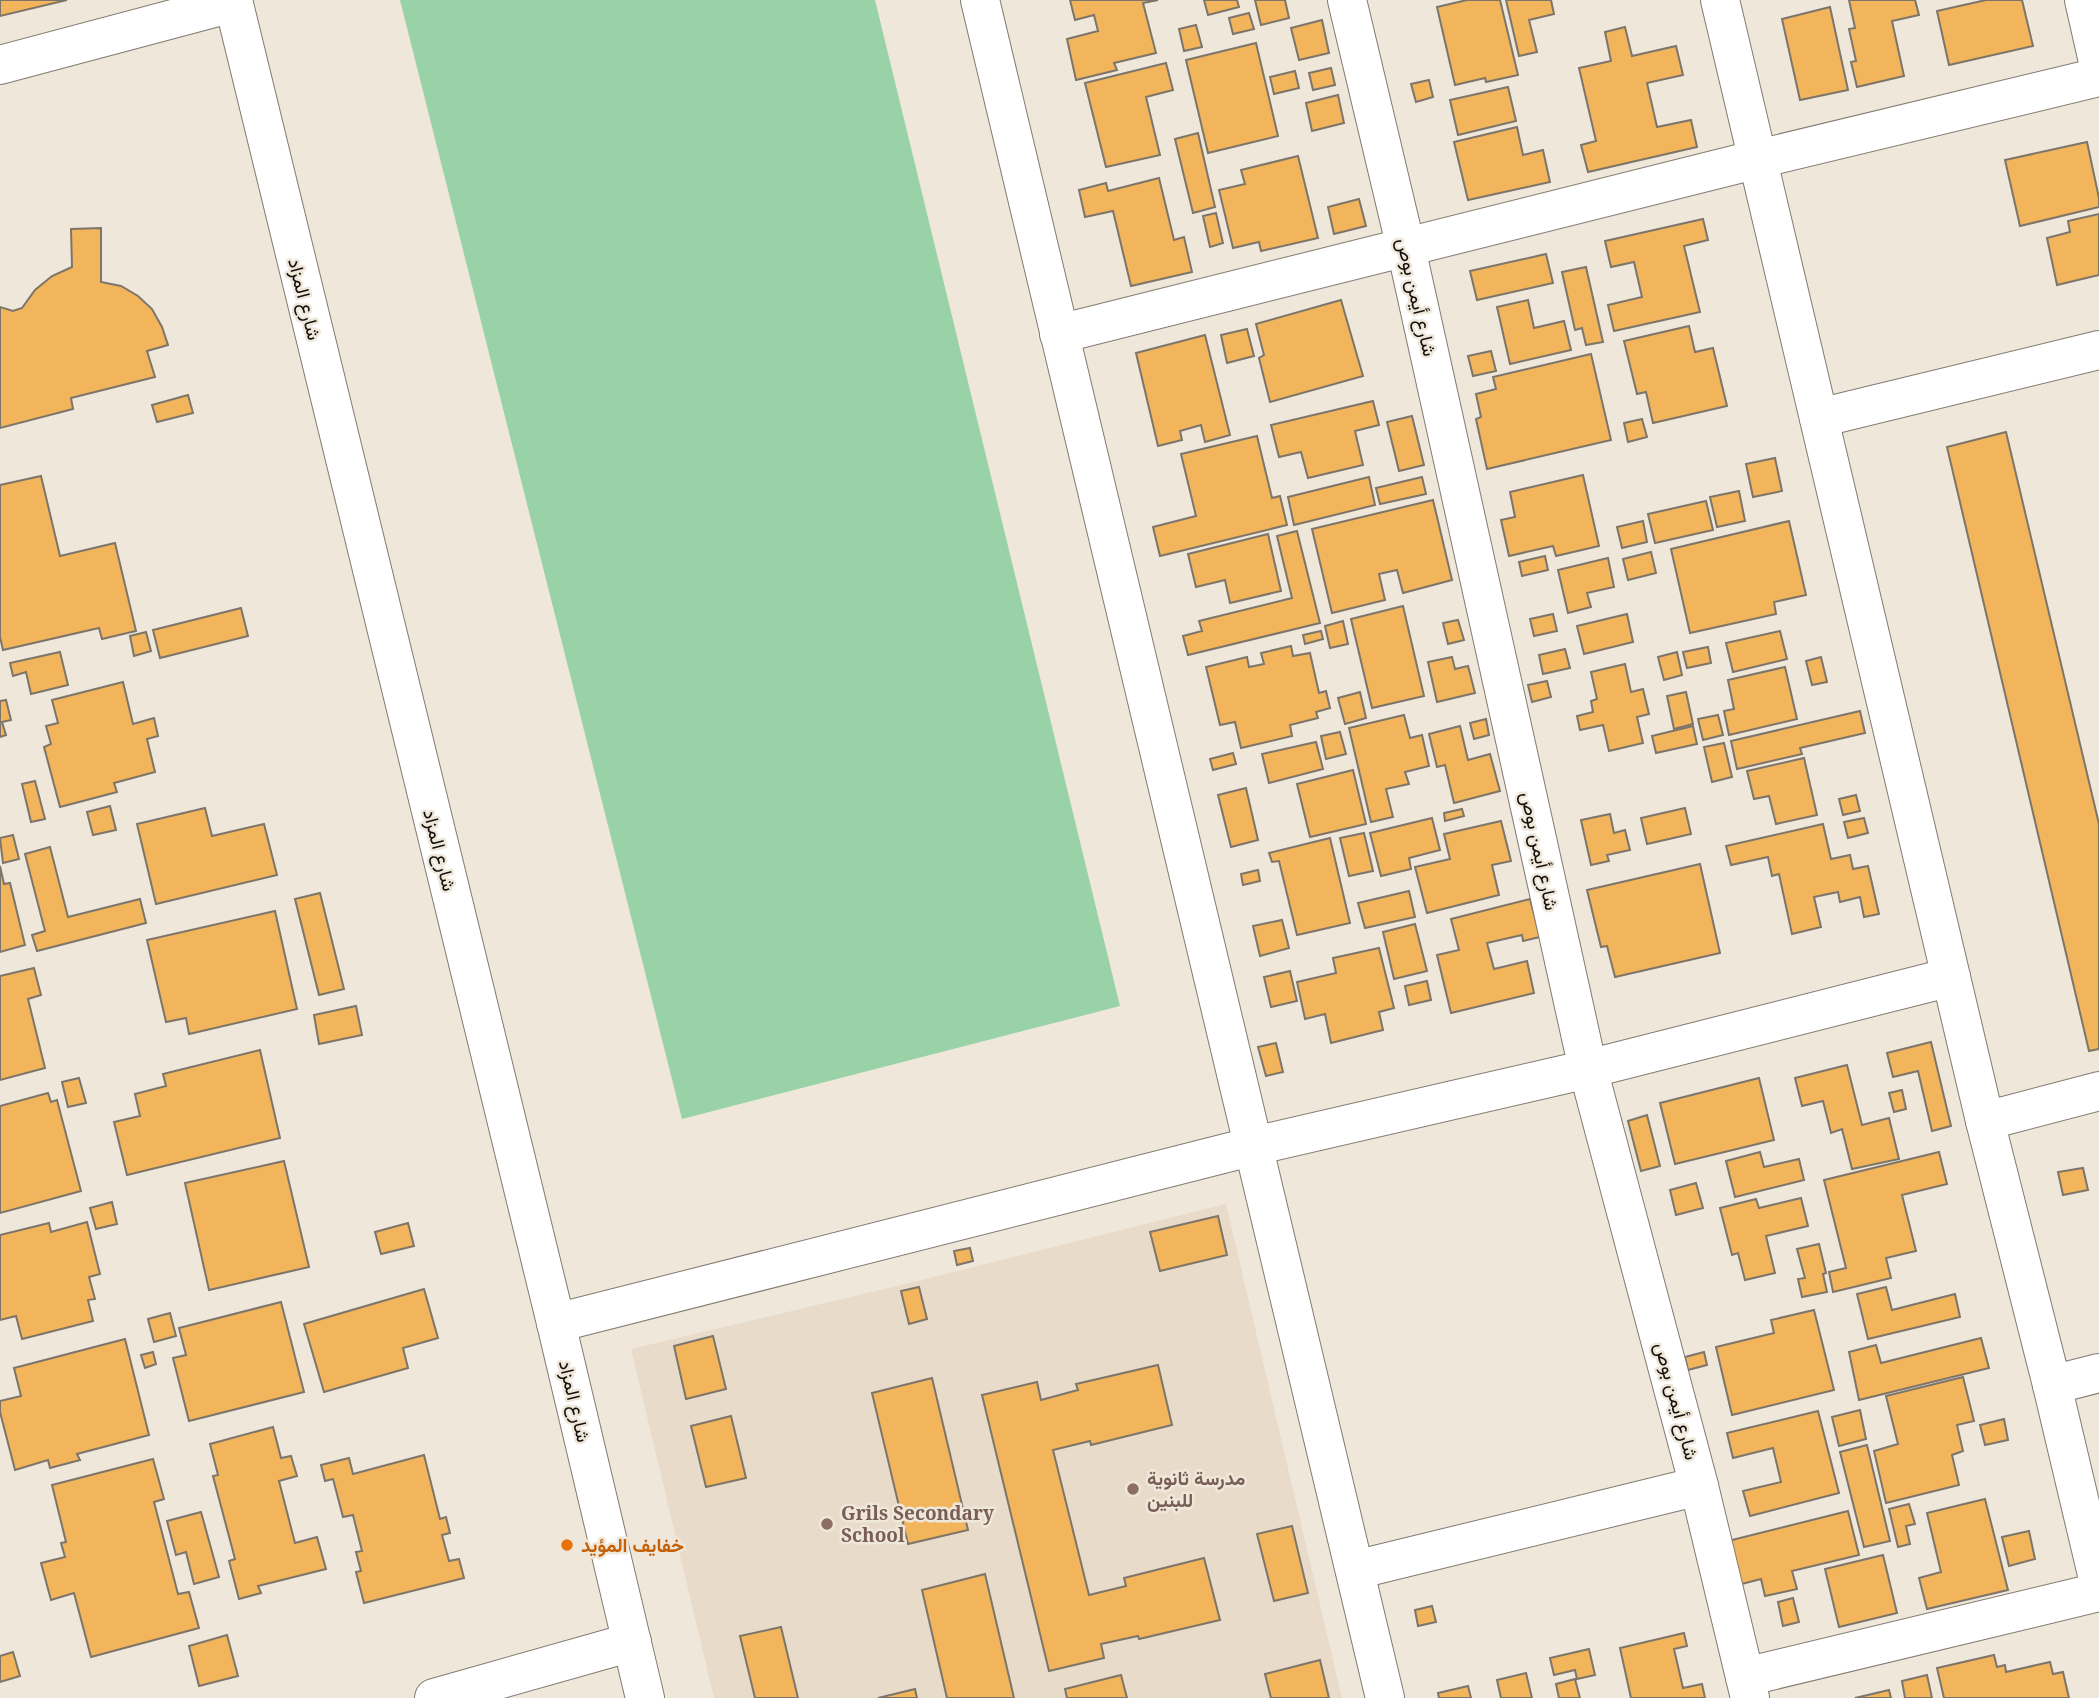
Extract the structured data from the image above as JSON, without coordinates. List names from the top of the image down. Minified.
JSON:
{"streets":{"street":["شارع أيمن بوص","شارع المزاد"]},"places":["مدرسة ثانوية للبنين","Grils Secondary School","خفايف المؤيد"]}
